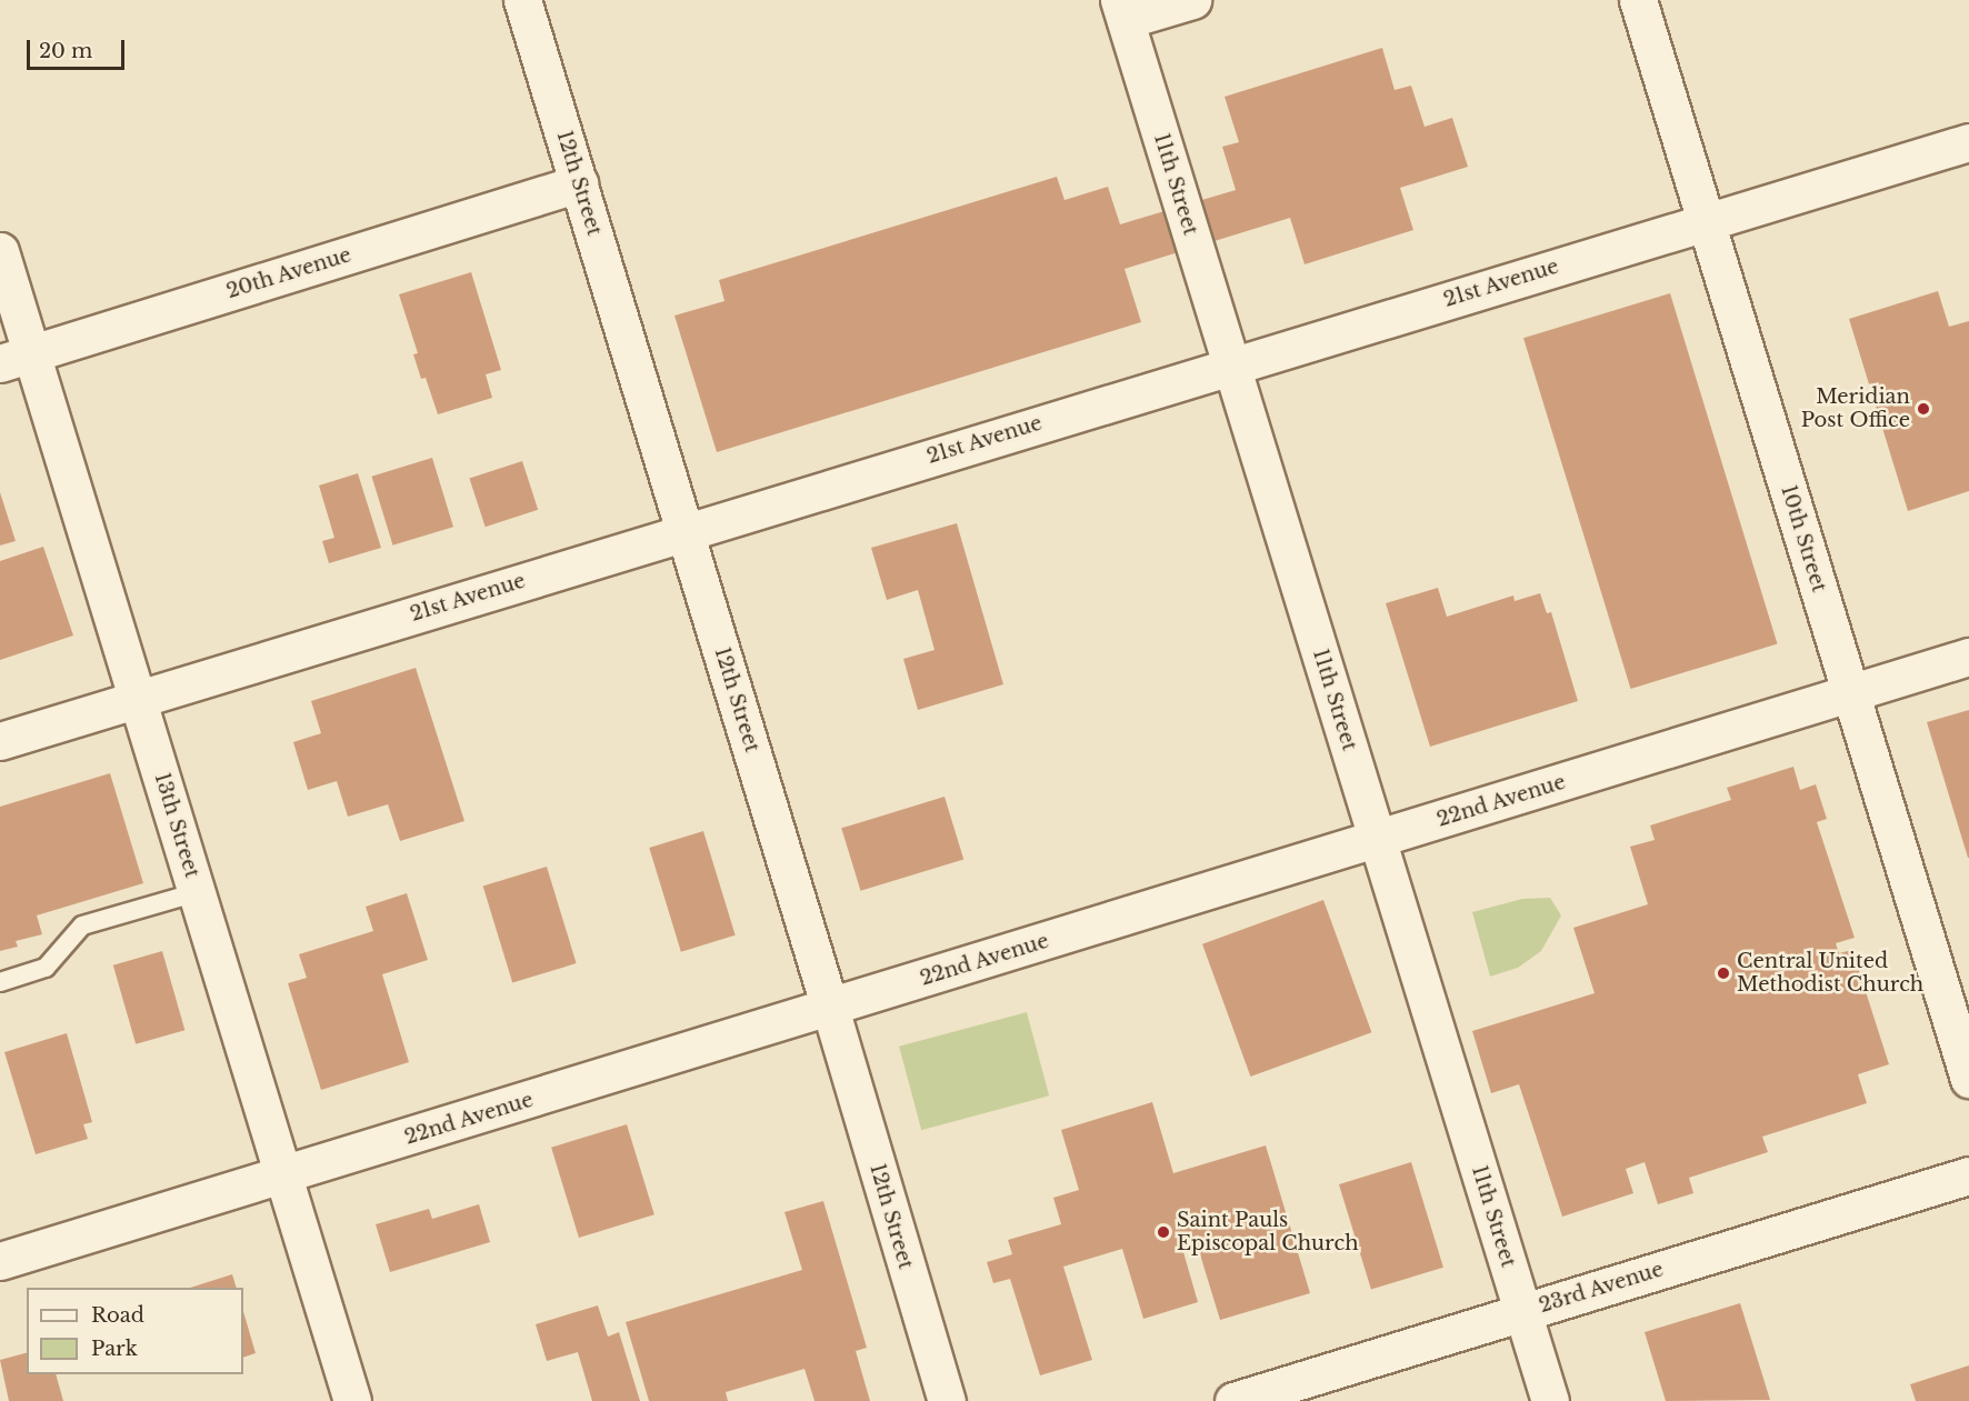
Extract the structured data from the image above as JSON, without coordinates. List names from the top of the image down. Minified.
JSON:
{"streets":{"street":["12th Street","11th Street","20th Avenue","21st Avenue","10th Street","22nd Avenue","13th Street","23rd Avenue"]},"crossings":[["12th Street","20th Avenue"],["12th Street","21st Avenue"],["12th Street","22nd Avenue"],["11th Street","21st Avenue"],["11th Street","22nd Avenue"],["11th Street","23rd Avenue"],["20th Avenue","13th Street"],["21st Avenue","10th Street"],["21st Avenue","13th Street"],["10th Street","22nd Avenue"],["22nd Avenue","13th Street"]],"places":["Meridian Post Office","Central United Methodist Church","Saint Pauls Episcopal Church"],"legend":["Road","Park"],"scale_bar":"20 m"}
